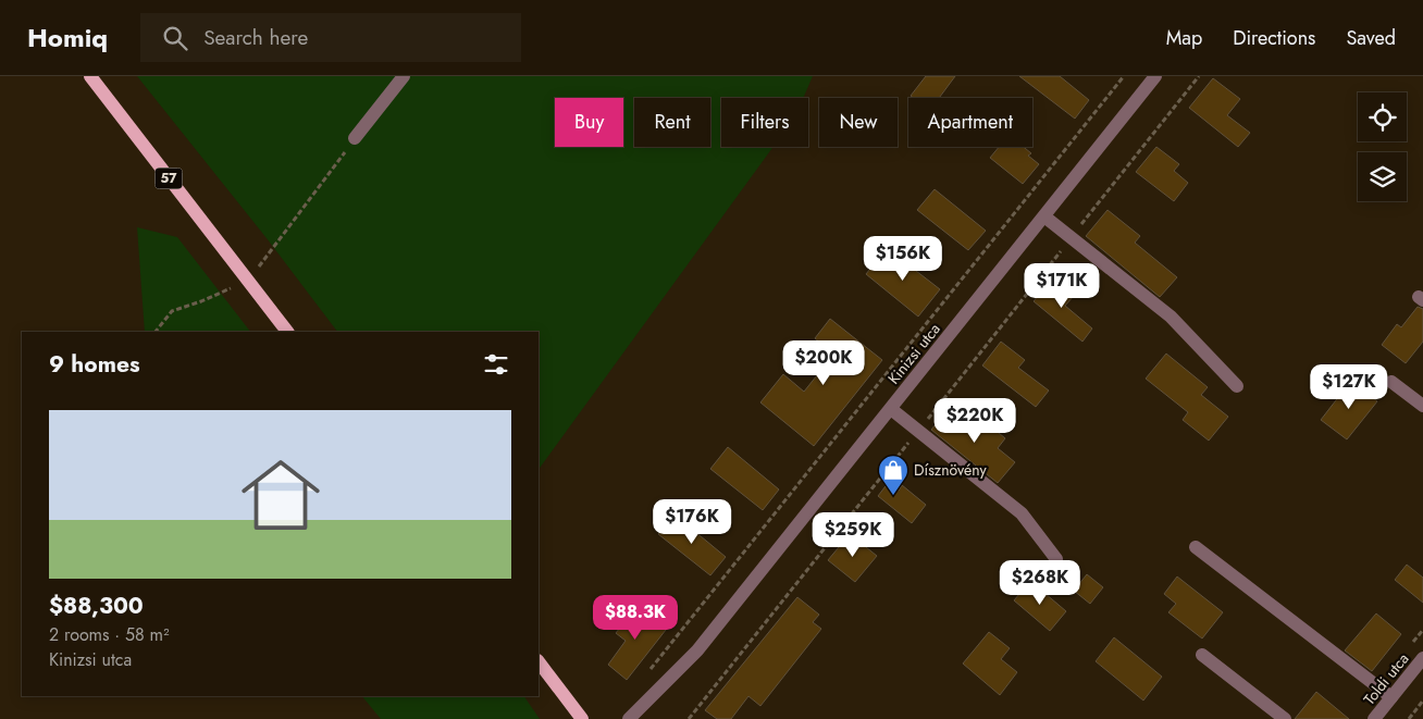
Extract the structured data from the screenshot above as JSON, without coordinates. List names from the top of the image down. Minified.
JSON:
{"streets":{"main road":["57"],"street":["Kinizsi utca","Toldi utca"]},"places":{"shop":["Dísznövény"]},"page":{"header":"Homiq","search":"Search here","nav":["Map","Directions","Saved"],"chip":["Buy","Rent","Filters","New","Apartment"],"price":["$156K","$171K","$200K","$127K","$220K","$176K","$259K","$268K","$88.3K"],"heading":"9 homes","list":[{"name":"$88,300","note":"2 rooms · 58 m² · Kinizsi utca"}]}}
